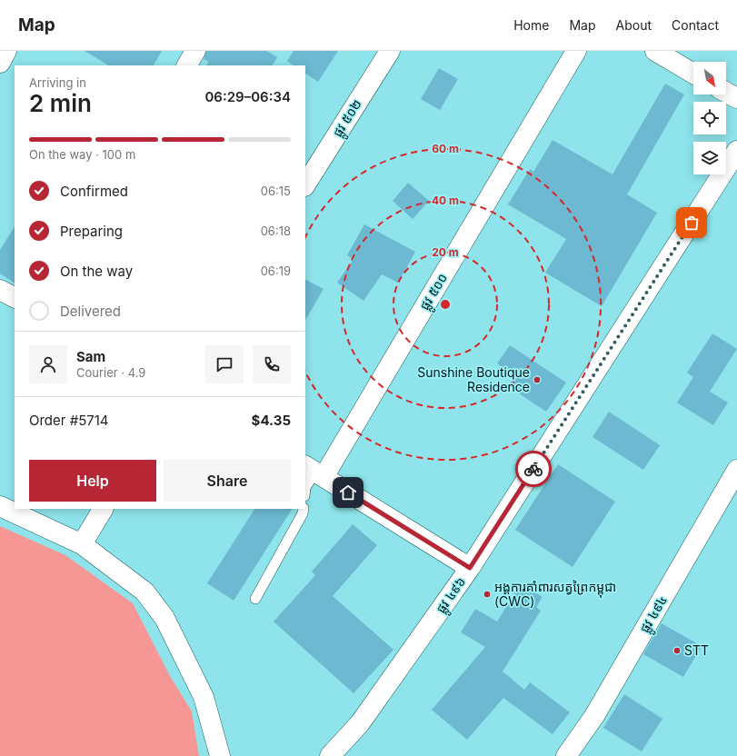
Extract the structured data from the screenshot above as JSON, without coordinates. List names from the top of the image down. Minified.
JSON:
{"streets":{"street":["ផ្លូវ ៥០២","ផ្លូវ ៥០០","ផ្លូវ ៤៩៦","ផ្លូវ ៤៩៤"]},"places":["Sunshine Boutique Residence","អង្គការគាំពារសត្វព្រៃកម្ពុជា (CWC)","STT"],"north":"bottom right","page":{"header":"Map","nav":["Home","Map","About","Contact"],"heading":["2 min","Arriving in","06:29–06:34"],"panel":["Sam","Courier · 4.9","Order #5714","$4.35"],"bar":"On the way · 100 m","list":[["Confirmed","06:15"],["Preparing","06:18"],["On the way","06:19"],"Delivered"],"buttons":["Help","Share"]},"rings":["60 m","40 m","20 m"]}
